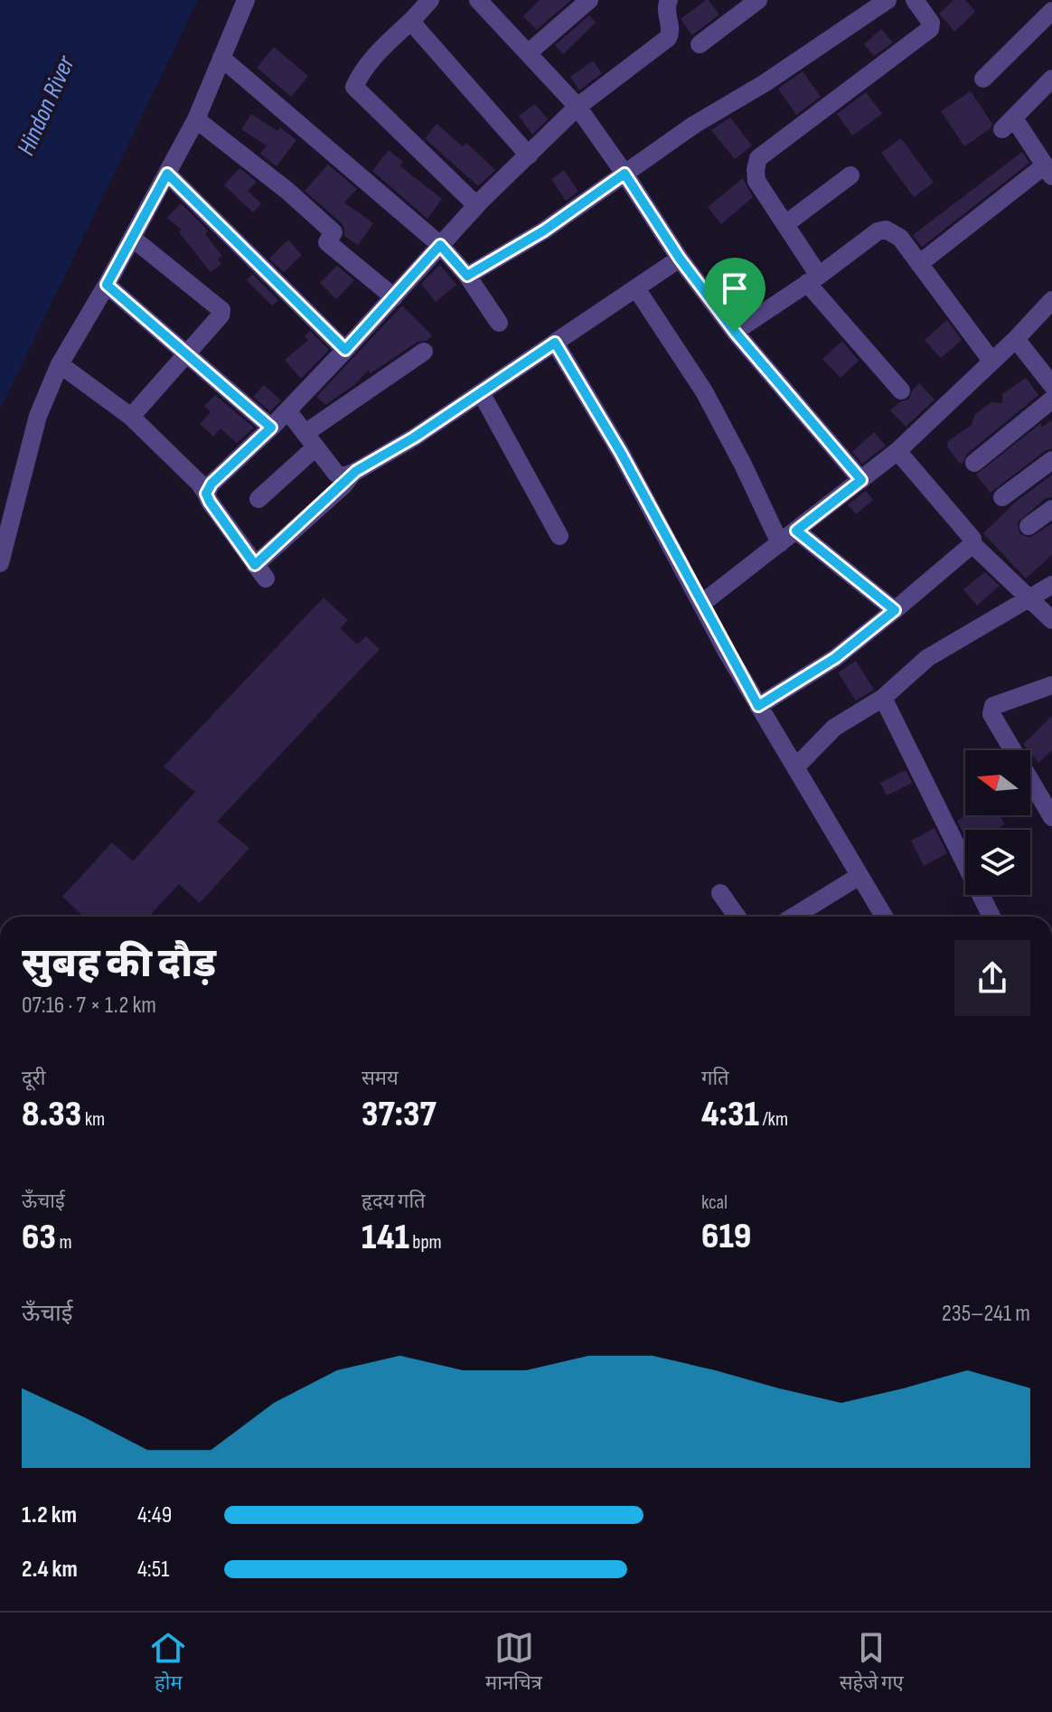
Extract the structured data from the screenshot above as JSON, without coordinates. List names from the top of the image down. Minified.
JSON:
{"water":["Hindon River"],"north":"left","page":{"heading":["सुबह की दौड़","07:16 · 7 × 1.2 km"],"stats":[["दूरी","8.33 km"],["समय","37:37"],["गति","4:31 /km"],["ऊँचाई","63 m"],["हृदय गति","141 bpm"],["kcal","619"]],"chart":["ऊँचाई","235–241 m"],"list":[{"name":"1.2 km","note":"4:49"},{"name":"2.4 km","note":"4:51"}],"tabs":["होम","मानचित्र","सहेजे गए"]}}
